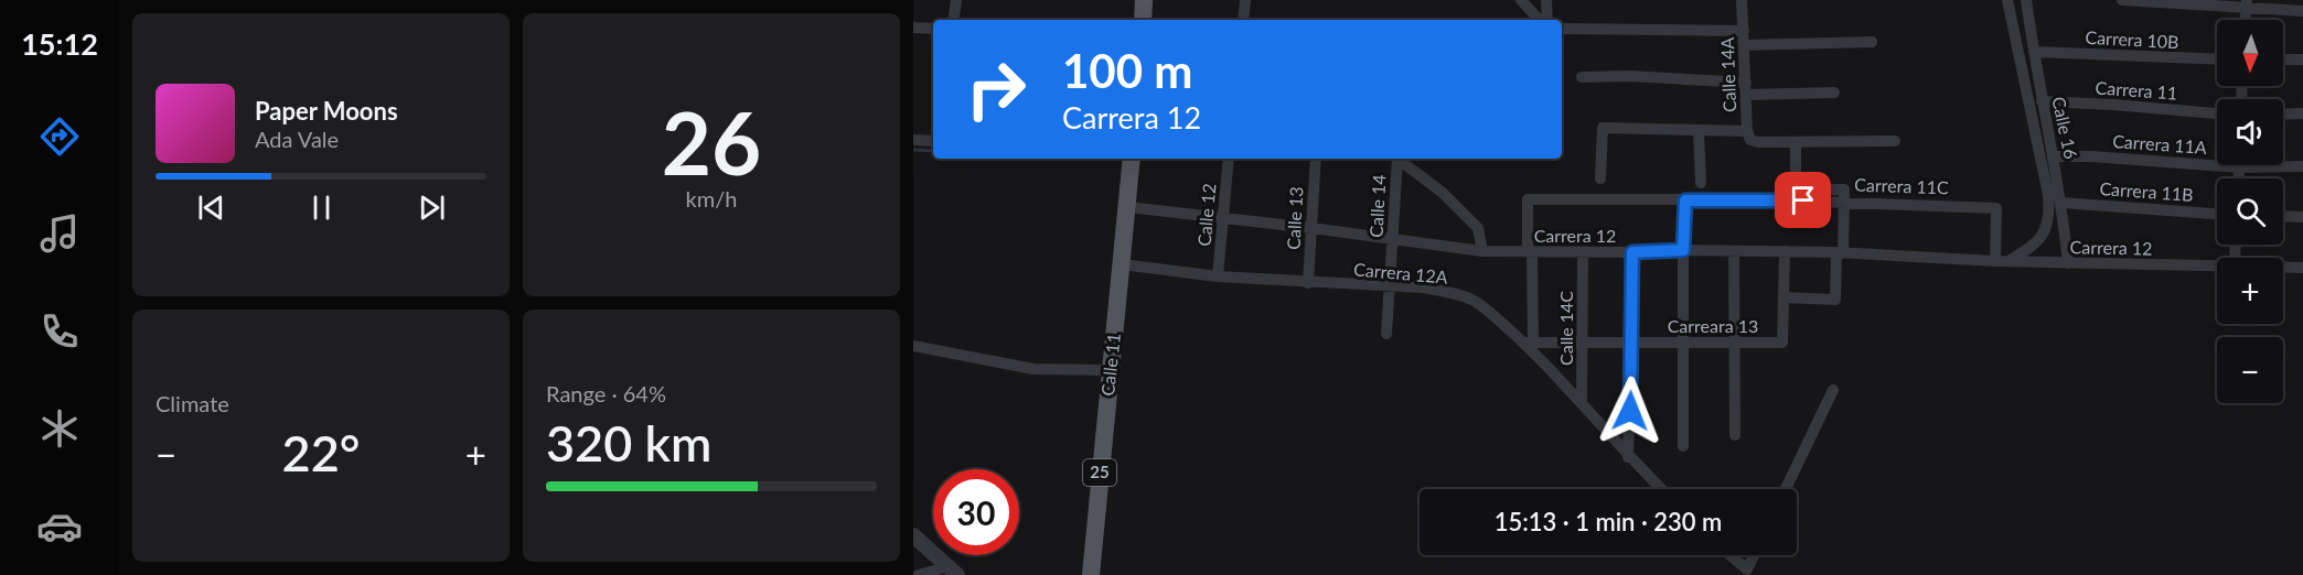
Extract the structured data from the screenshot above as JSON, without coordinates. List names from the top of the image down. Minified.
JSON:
{"streets":{"main road":["Calle 11","25"],"street":["Carrera 10B","Calle 14A","Carrera 11","Calle 16","Carrera 11A","Carrera 11C","Carrera 11B","Calle 14","Calle 12","Calle 13","Carrera 12","Carrera 12A","Carreara 13","Calle 14C"]},"crossings":[["Carrera 10B","Calle 16"],["Carrera 11","Calle 16"],["Calle 16","Carrera 11A"],["Calle 16","Carrera 11B"],["Calle 16","Carrera 12"],["Carrera 11C","Carrera 12"],["Calle 14","Carrera 12"],["Calle 14","Carrera 12A"],["Calle 12","Carrera 12"],["Calle 12","Carrera 12A"],["Calle 13","Carrera 12"],["Calle 13","Carrera 12A"],["Carrera 12","Calle 14C"],["Carrera 12","Calle 11"],["Carrera 12A","Carreara 13"],["Carrera 12A","Calle 14C"],["Carrera 12A","Calle 11"],["Carreara 13","Calle 14C"]],"north":"bottom","page":{"tabs":"15:12","tile":[["26","km/h"],"Climate",["Range · 64%","320 km"]],"map_buttons":["+","−"],"turn":["100 m","Carrera 12"],"song":["Paper Moons","Ada Vale"],"heat":["−","22°","+"],"limit":"30","trip":"15:13 · 1 min · 230 m"}}
